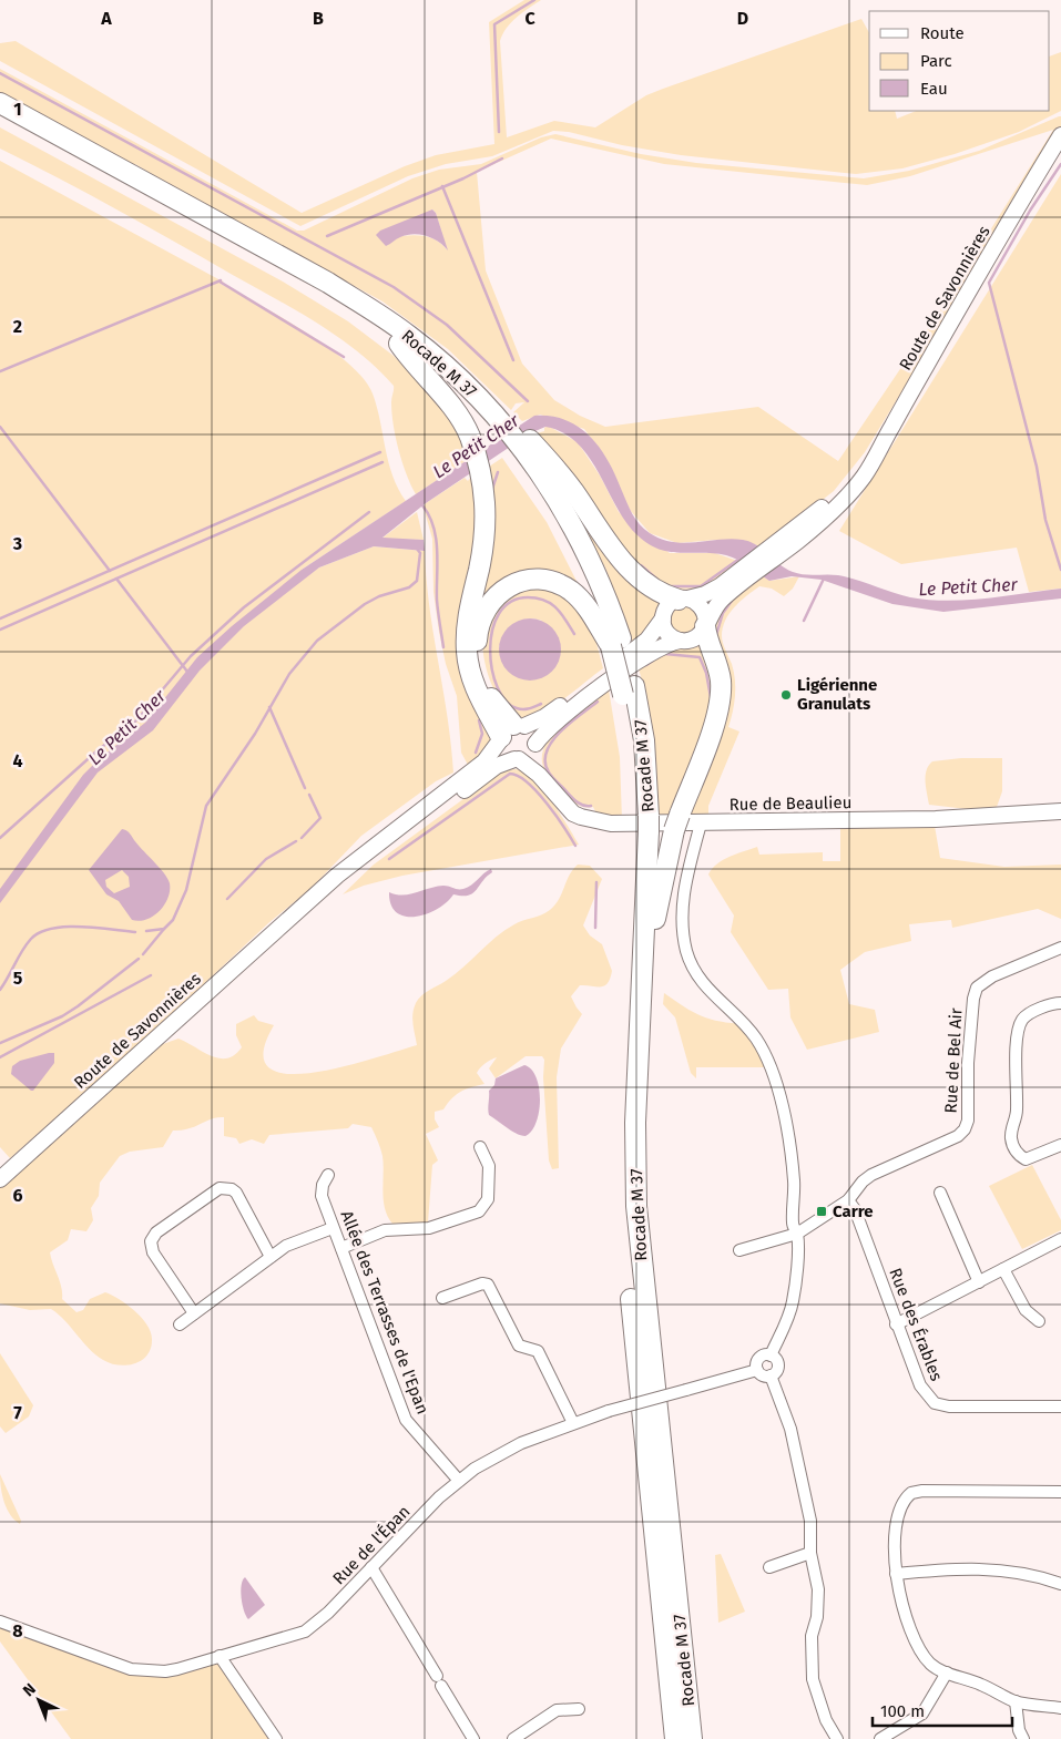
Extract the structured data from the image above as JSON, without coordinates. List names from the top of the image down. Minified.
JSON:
{"streets":{"highway":["Rocade M 37"],"main road":["Route de Savonnières","Rue de Beaulieu"],"street":["Rue de Bel Air","Allée des Terrasses de l'Epan","Rue des Érables","Rue de l'Épan"]},"crossings":[["Route de Savonnières","Rue de Beaulieu"],["Rue de Bel Air","Rue des Érables"],["Allée des Terrasses de l'Epan","Rue de l'Épan"]],"water":["Le Petit Cher"],"places":{"other":["Ligérienne Granulats"],"transit":["Carre"]},"legend":["Route","Parc","Eau"],"scale_bar":"100 m","north":"top left","grid":{"columns":["A","B","C","D"],"rows":["1","2","3","4","5","6","7","8"]}}
